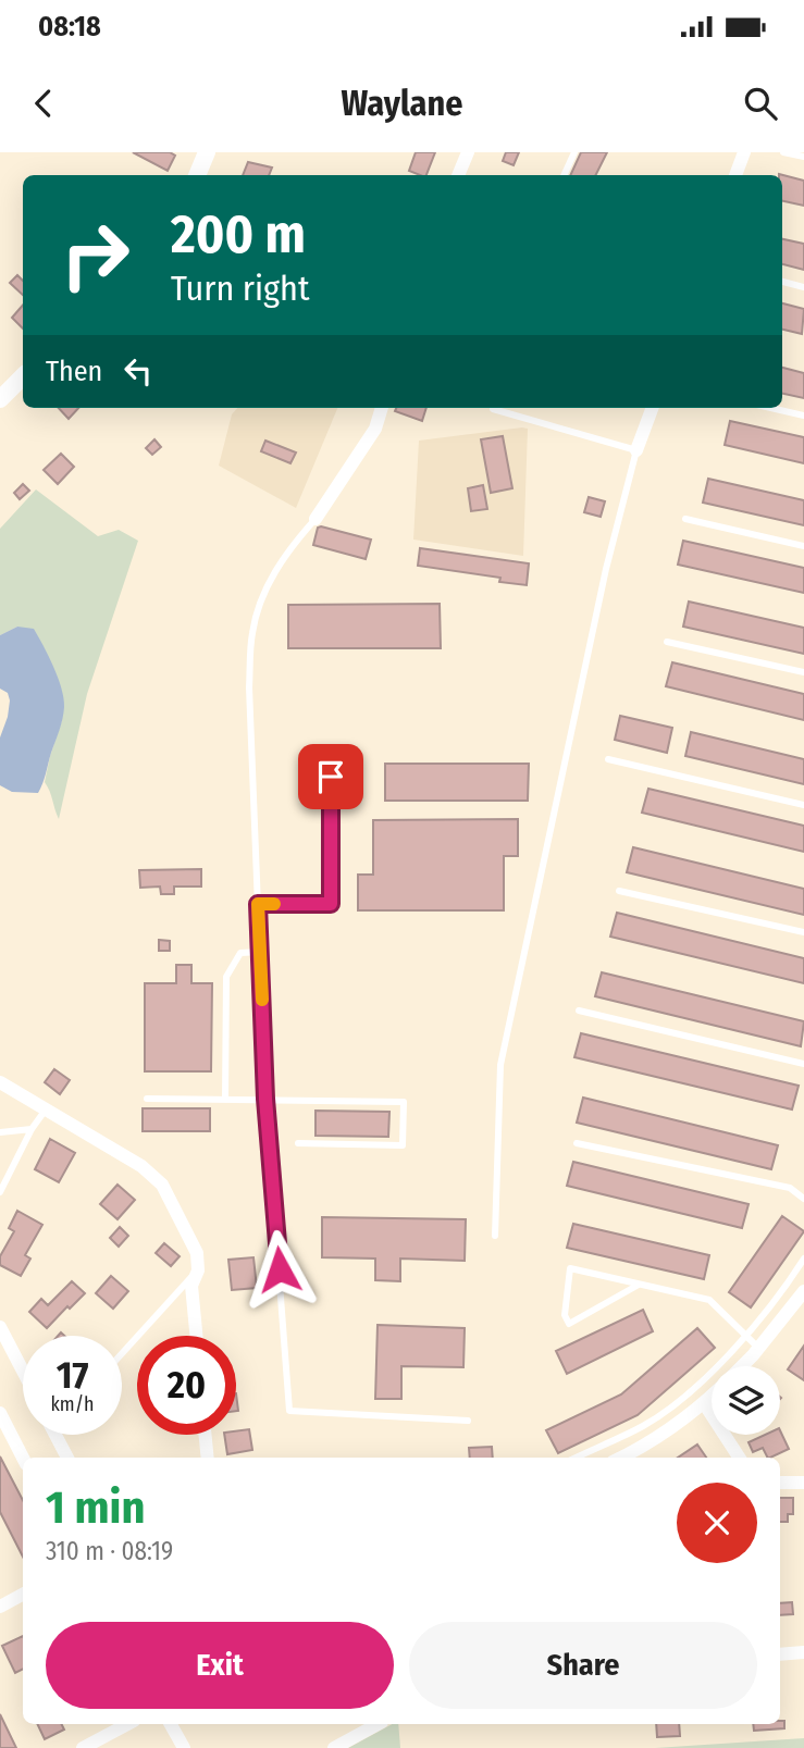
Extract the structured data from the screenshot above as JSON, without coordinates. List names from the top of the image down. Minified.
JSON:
{"page":{"status":"08:18","header":"Waylane","turn":["200 m","Turn right"],"then":"Then","speed":"17 km/h","limit":"20","heading":["1 min","310 m · 08:19"],"buttons":["Exit","Share"]}}
